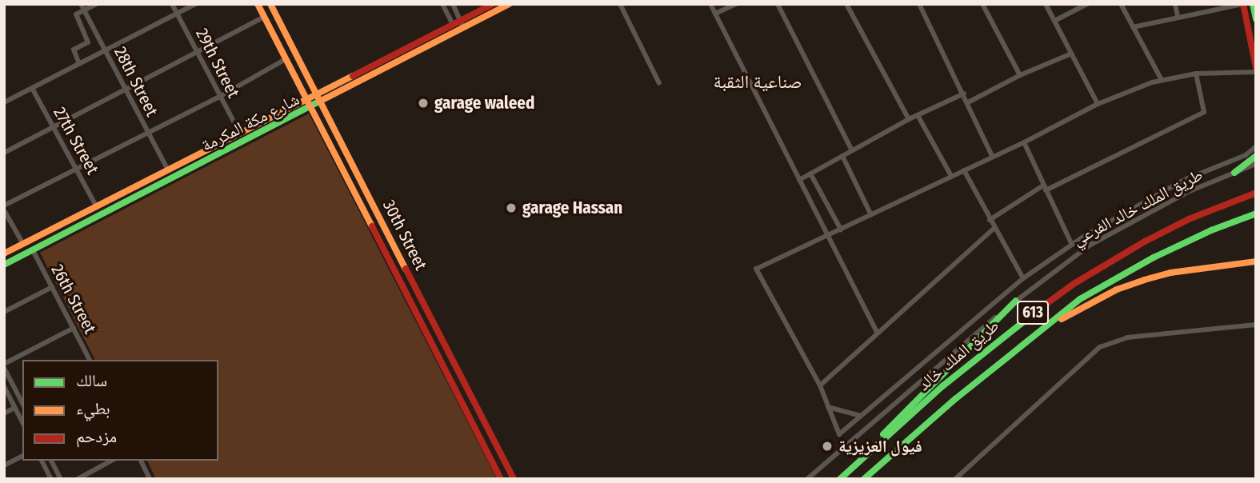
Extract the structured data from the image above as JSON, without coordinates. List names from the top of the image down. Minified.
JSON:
{"streets":{"main road":["شارع مكة المكرمة","30th Street","613","طريق الملك خالد"],"street":["29th Street","28th Street","27th Street","طريق الملك خالد الفرعي","26th Street"]},"crossings":[["29th Street","شارع مكة المكرمة"],["28th Street","شارع مكة المكرمة"],["شارع مكة المكرمة","27th Street"],["شارع مكة المكرمة","30th Street"],["شارع مكة المكرمة","26th Street"]],"districts":["صناعية الثقبة"],"places":["garage waleed","garage Hassan","فيول العزيزية"],"legend":["سالك","بطيء","مزدحم"]}
